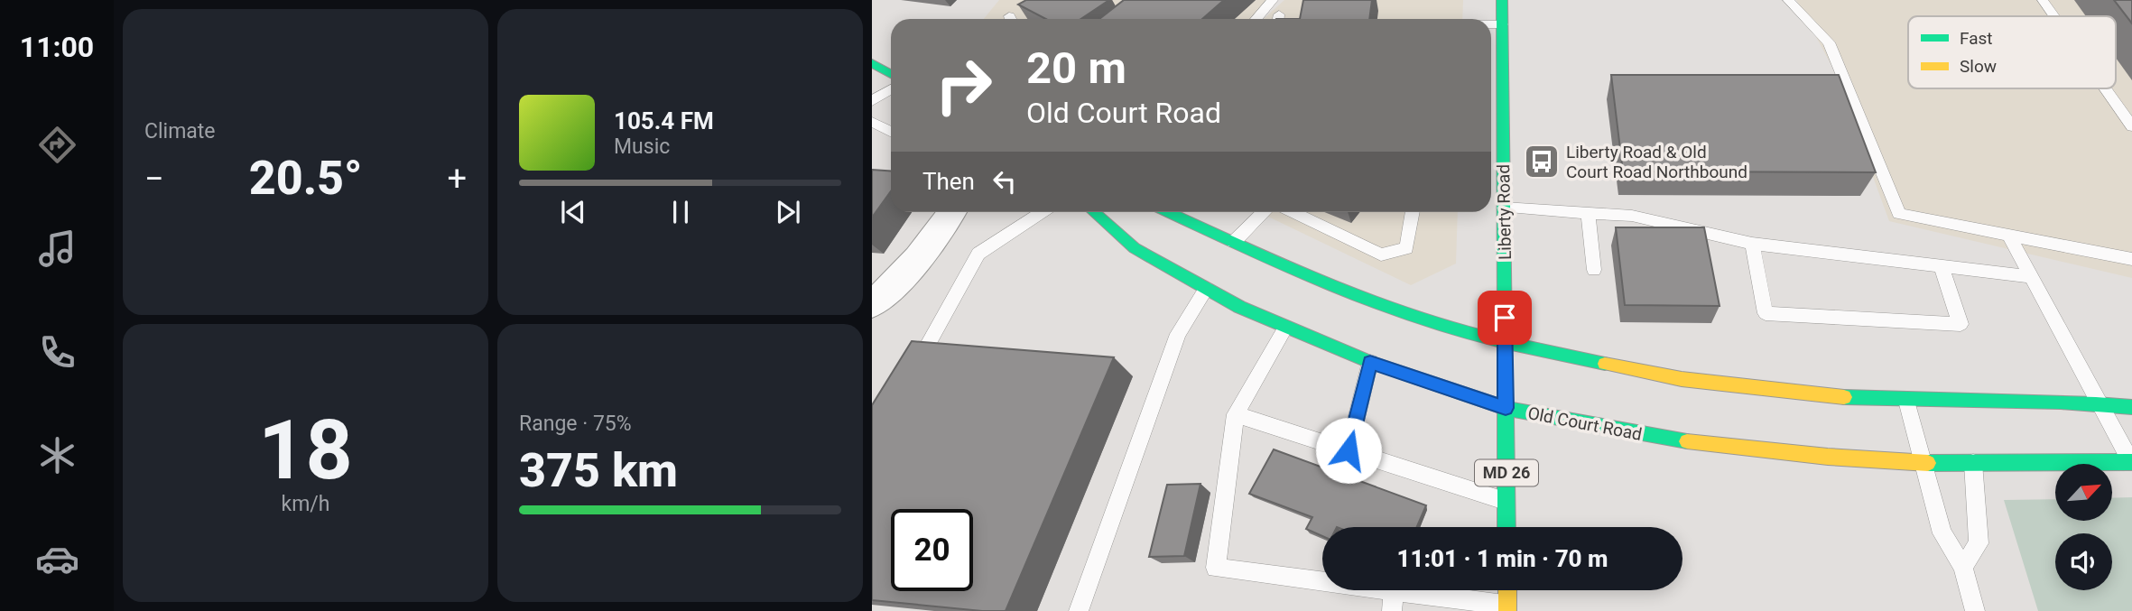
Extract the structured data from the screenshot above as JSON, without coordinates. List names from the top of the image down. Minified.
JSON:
{"streets":{"main road":["Liberty Road","Old Court Road","MD 26"]},"crossings":[["Liberty Road","Old Court Road"]],"places":{"bus stop":["Liberty Road & Old Court Road Northbound"]},"legend":["Fast","Slow"],"north":"top right","page":{"tabs":"11:00","tile":["Climate",["18","km/h"],["Range · 75%","375 km"]],"turn":["20 m","Old Court Road"],"song":["105.4 FM","Music"],"then":"Then","heat":["−","20.5°","+"],"limit":"20","trip":"11:01 · 1 min · 70 m"}}
